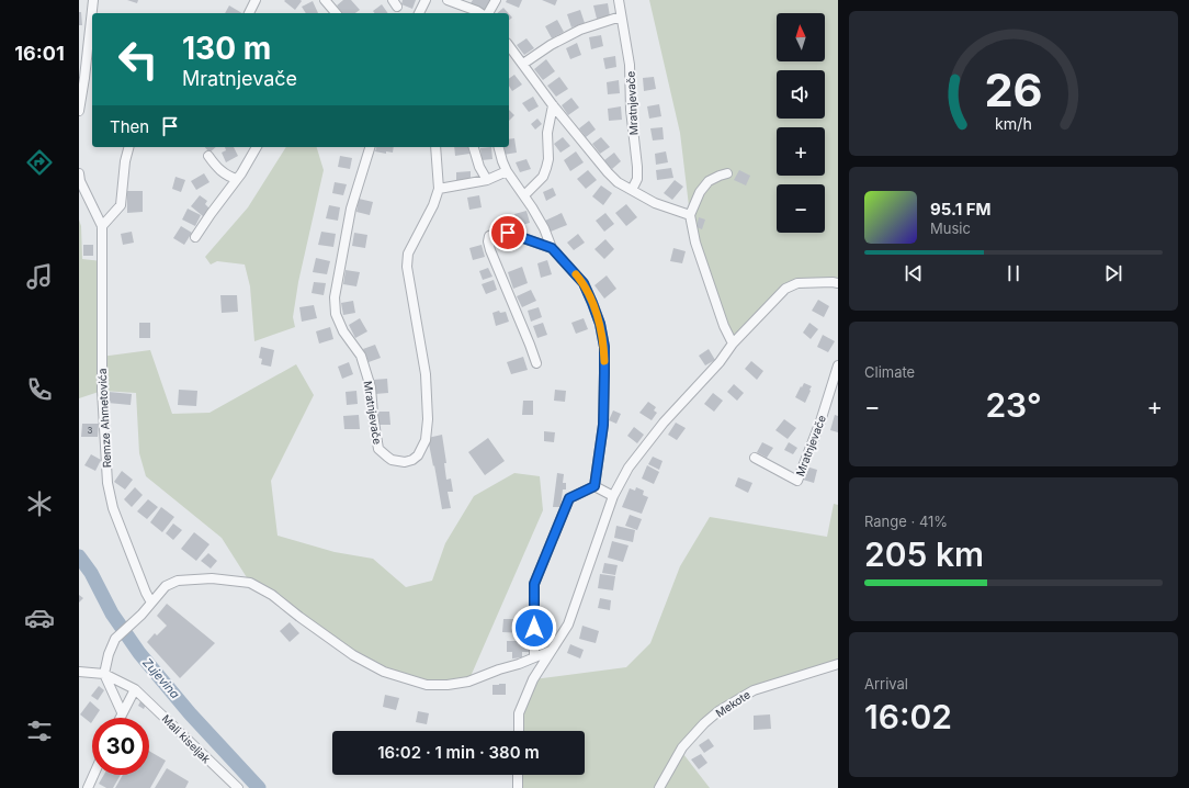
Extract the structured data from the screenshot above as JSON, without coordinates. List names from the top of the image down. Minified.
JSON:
{"streets":{"street":["Mratnjevače","Remze Ahmetovića","Mekote","Mali kiseljak"]},"water":["Zujevina"],"house_numbers":["3"],"north":"top","page":{"tabs":"16:01","map_buttons":["+","−"],"turn":["130 m","Mratnjevače"],"then":"Then","song":["95.1 FM","Music"],"tile":["Climate",["Range · 41%","205 km"],["Arrival","16:02"]],"heat":["−","23°","+"],"limit":"30","trip":"16:02 · 1 min · 380 m","gauge":["26","km/h"]}}
